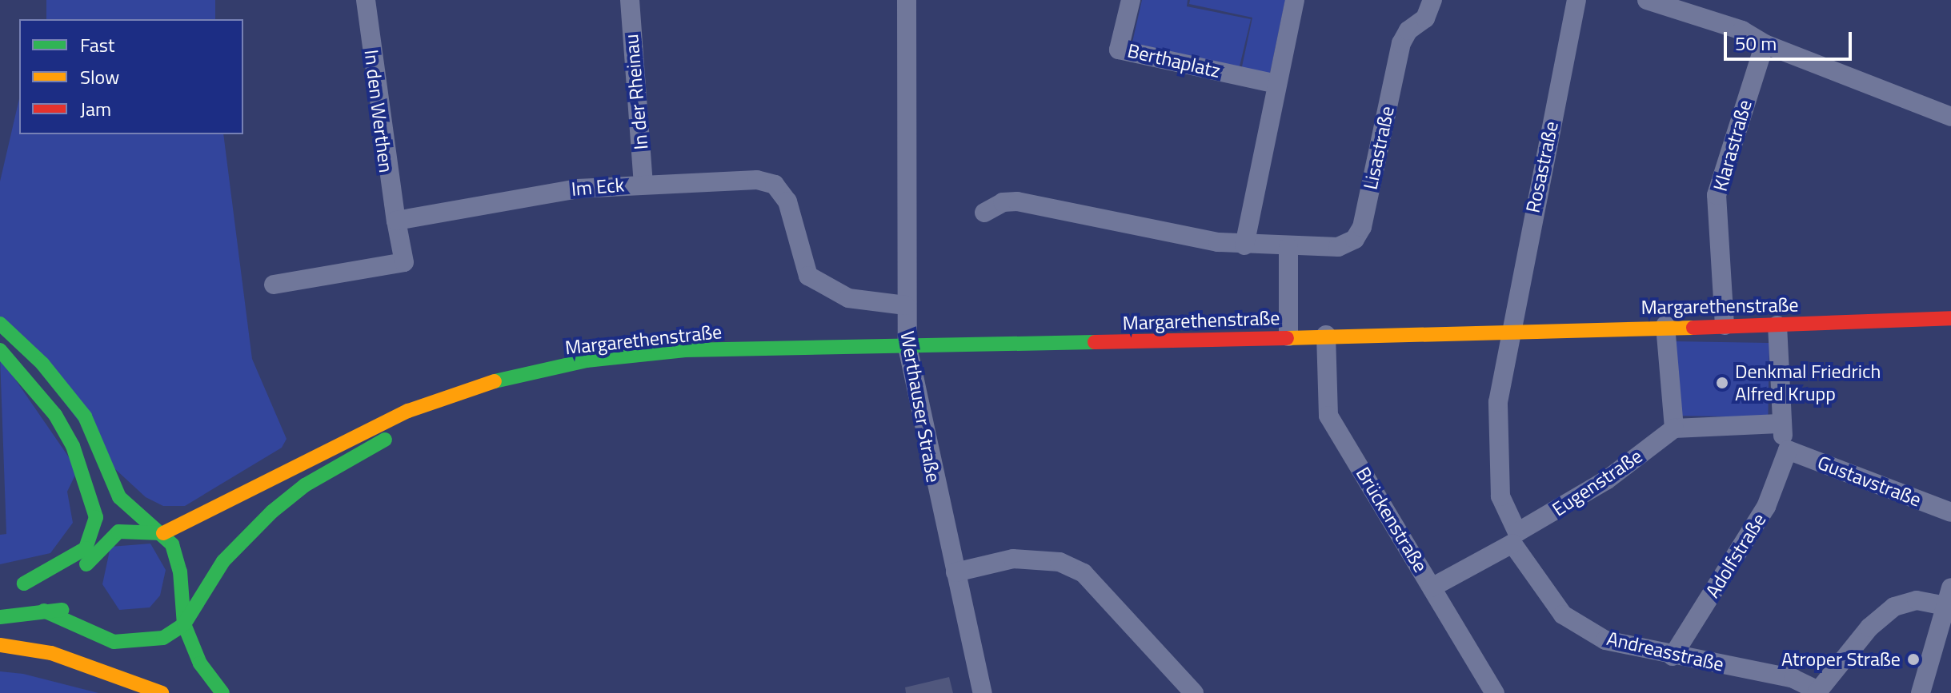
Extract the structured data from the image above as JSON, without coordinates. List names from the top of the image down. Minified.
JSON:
{"streets":{"main road":["Margarethenstraße"],"street":["Berthaplatz","In der Rheinau","In den Werthen","Klarastraße","Lisastraße","Rosastraße","Im Eck","Werthauser Straße","Gustavstraße","Eugenstraße","Brückenstraße","Adolfstraße","Andreasstraße"]},"crossings":[["In der Rheinau","Im Eck"],["In den Werthen","Im Eck"],["Klarastraße","Margarethenstraße"],["Rosastraße","Margarethenstraße"],["Rosastraße","Andreasstraße"],["Im Eck","Werthauser Straße"],["Margarethenstraße","Werthauser Straße"],["Margarethenstraße","Brückenstraße"],["Margarethenstraße","Andreasstraße"],["Gustavstraße","Adolfstraße"],["Eugenstraße","Brückenstraße"],["Eugenstraße","Andreasstraße"],["Adolfstraße","Andreasstraße"]],"places":["Denkmal Friedrich Alfred Krupp","Atroper Straße"],"legend":["Fast","Slow","Jam"],"scale_bar":"50 m"}
